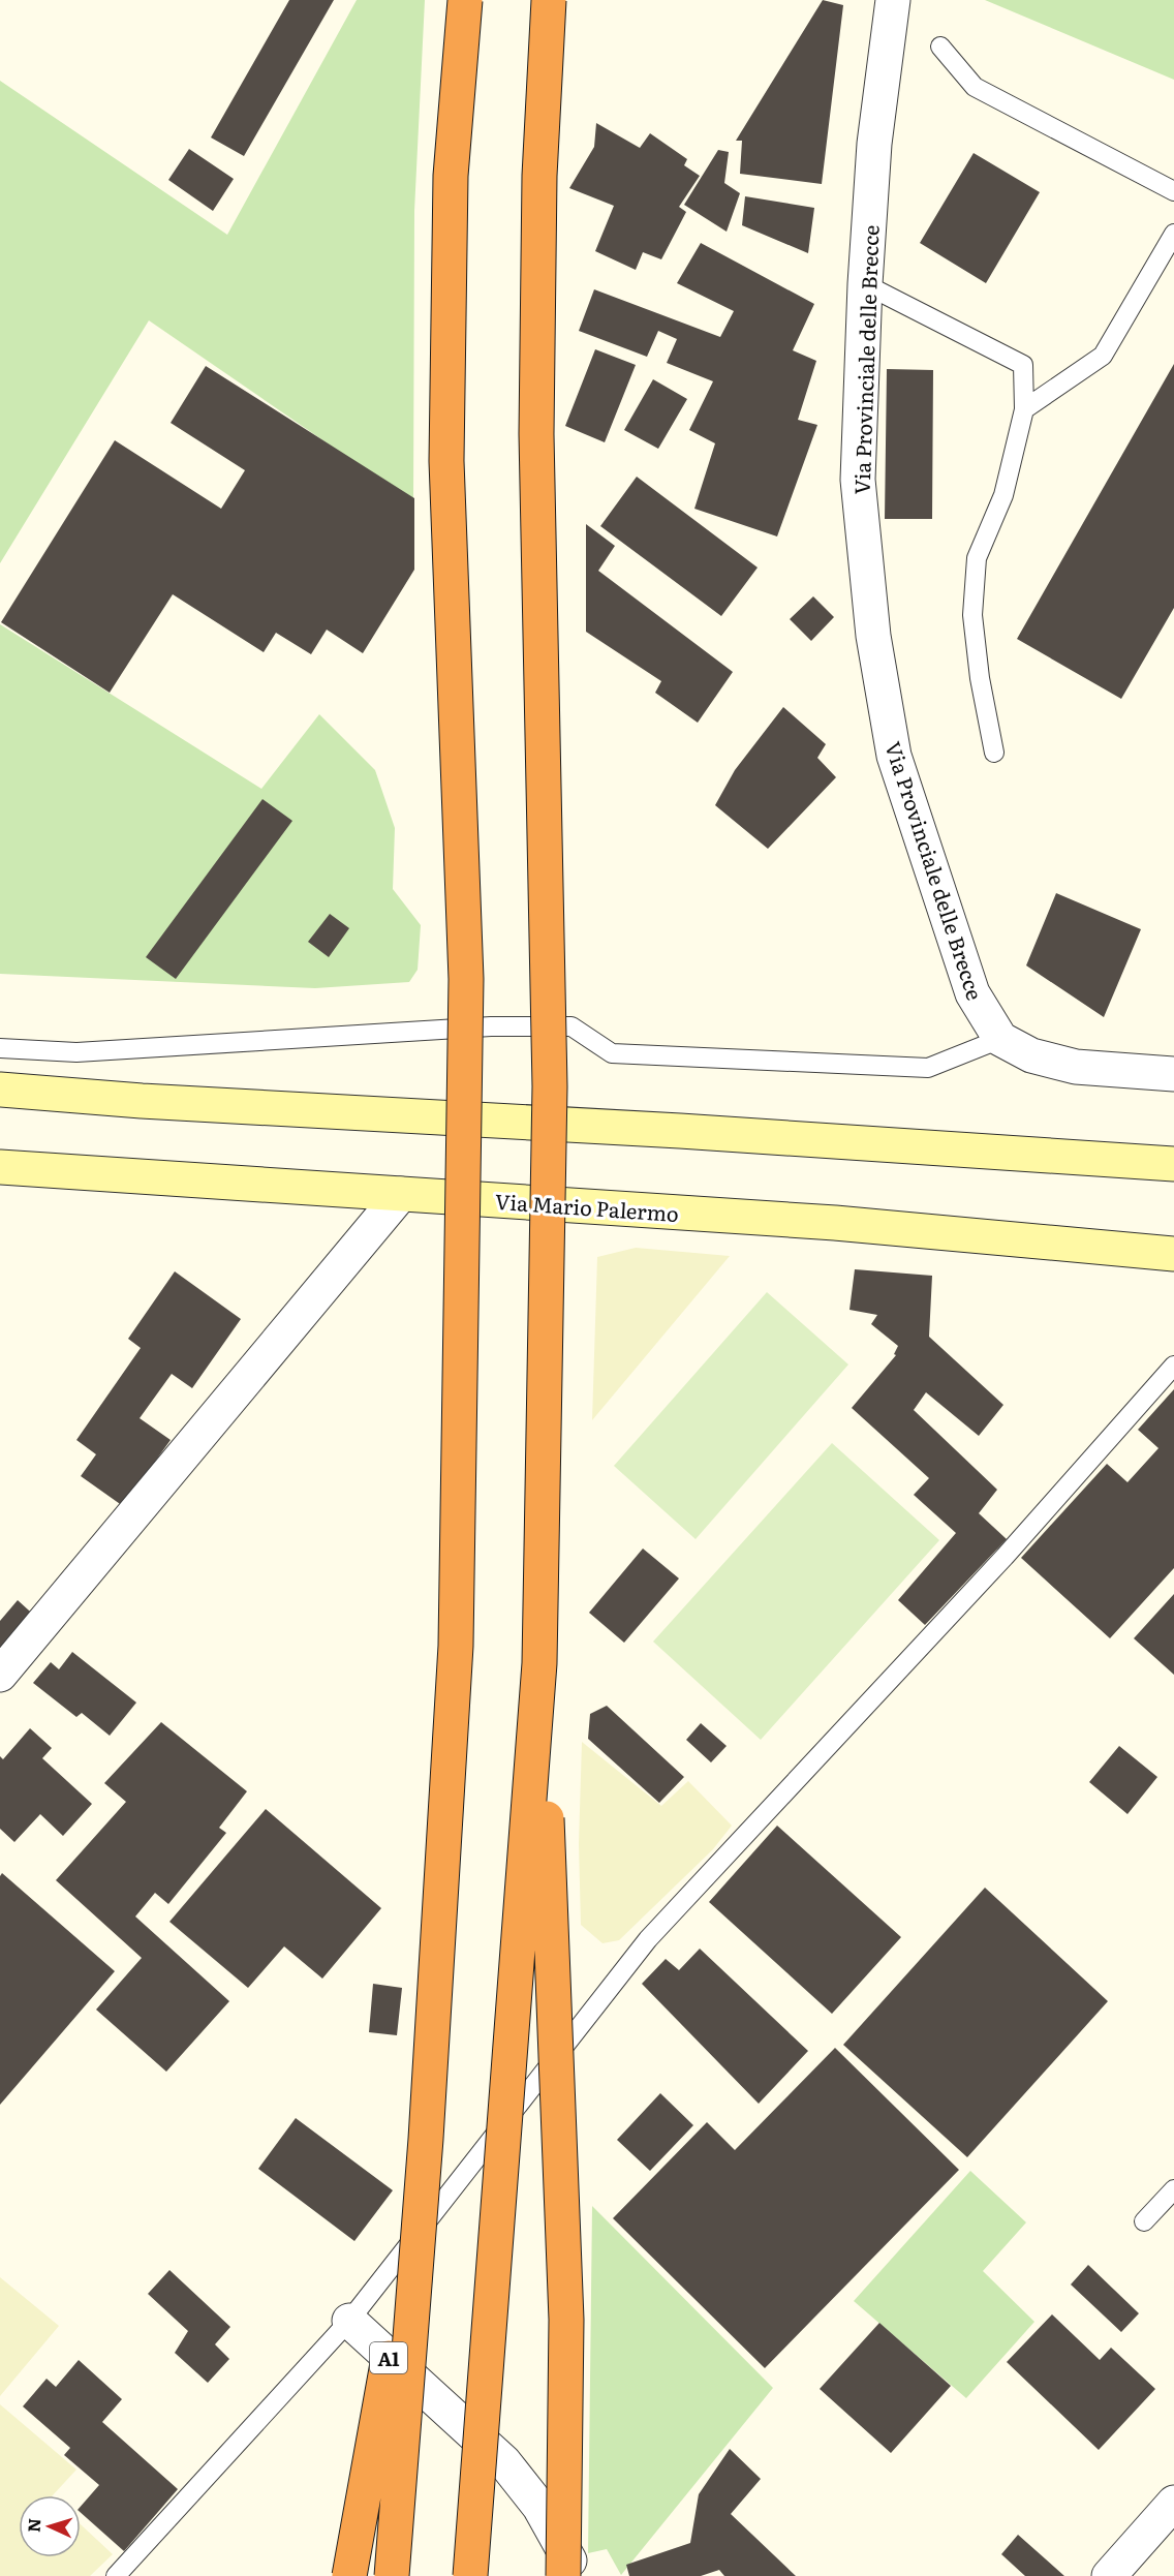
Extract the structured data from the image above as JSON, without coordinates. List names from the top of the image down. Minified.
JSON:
{"streets":{"highway":["A1"],"street":["Via Provinciale delle Brecce","Via Mario Palermo"]},"north":"left"}
